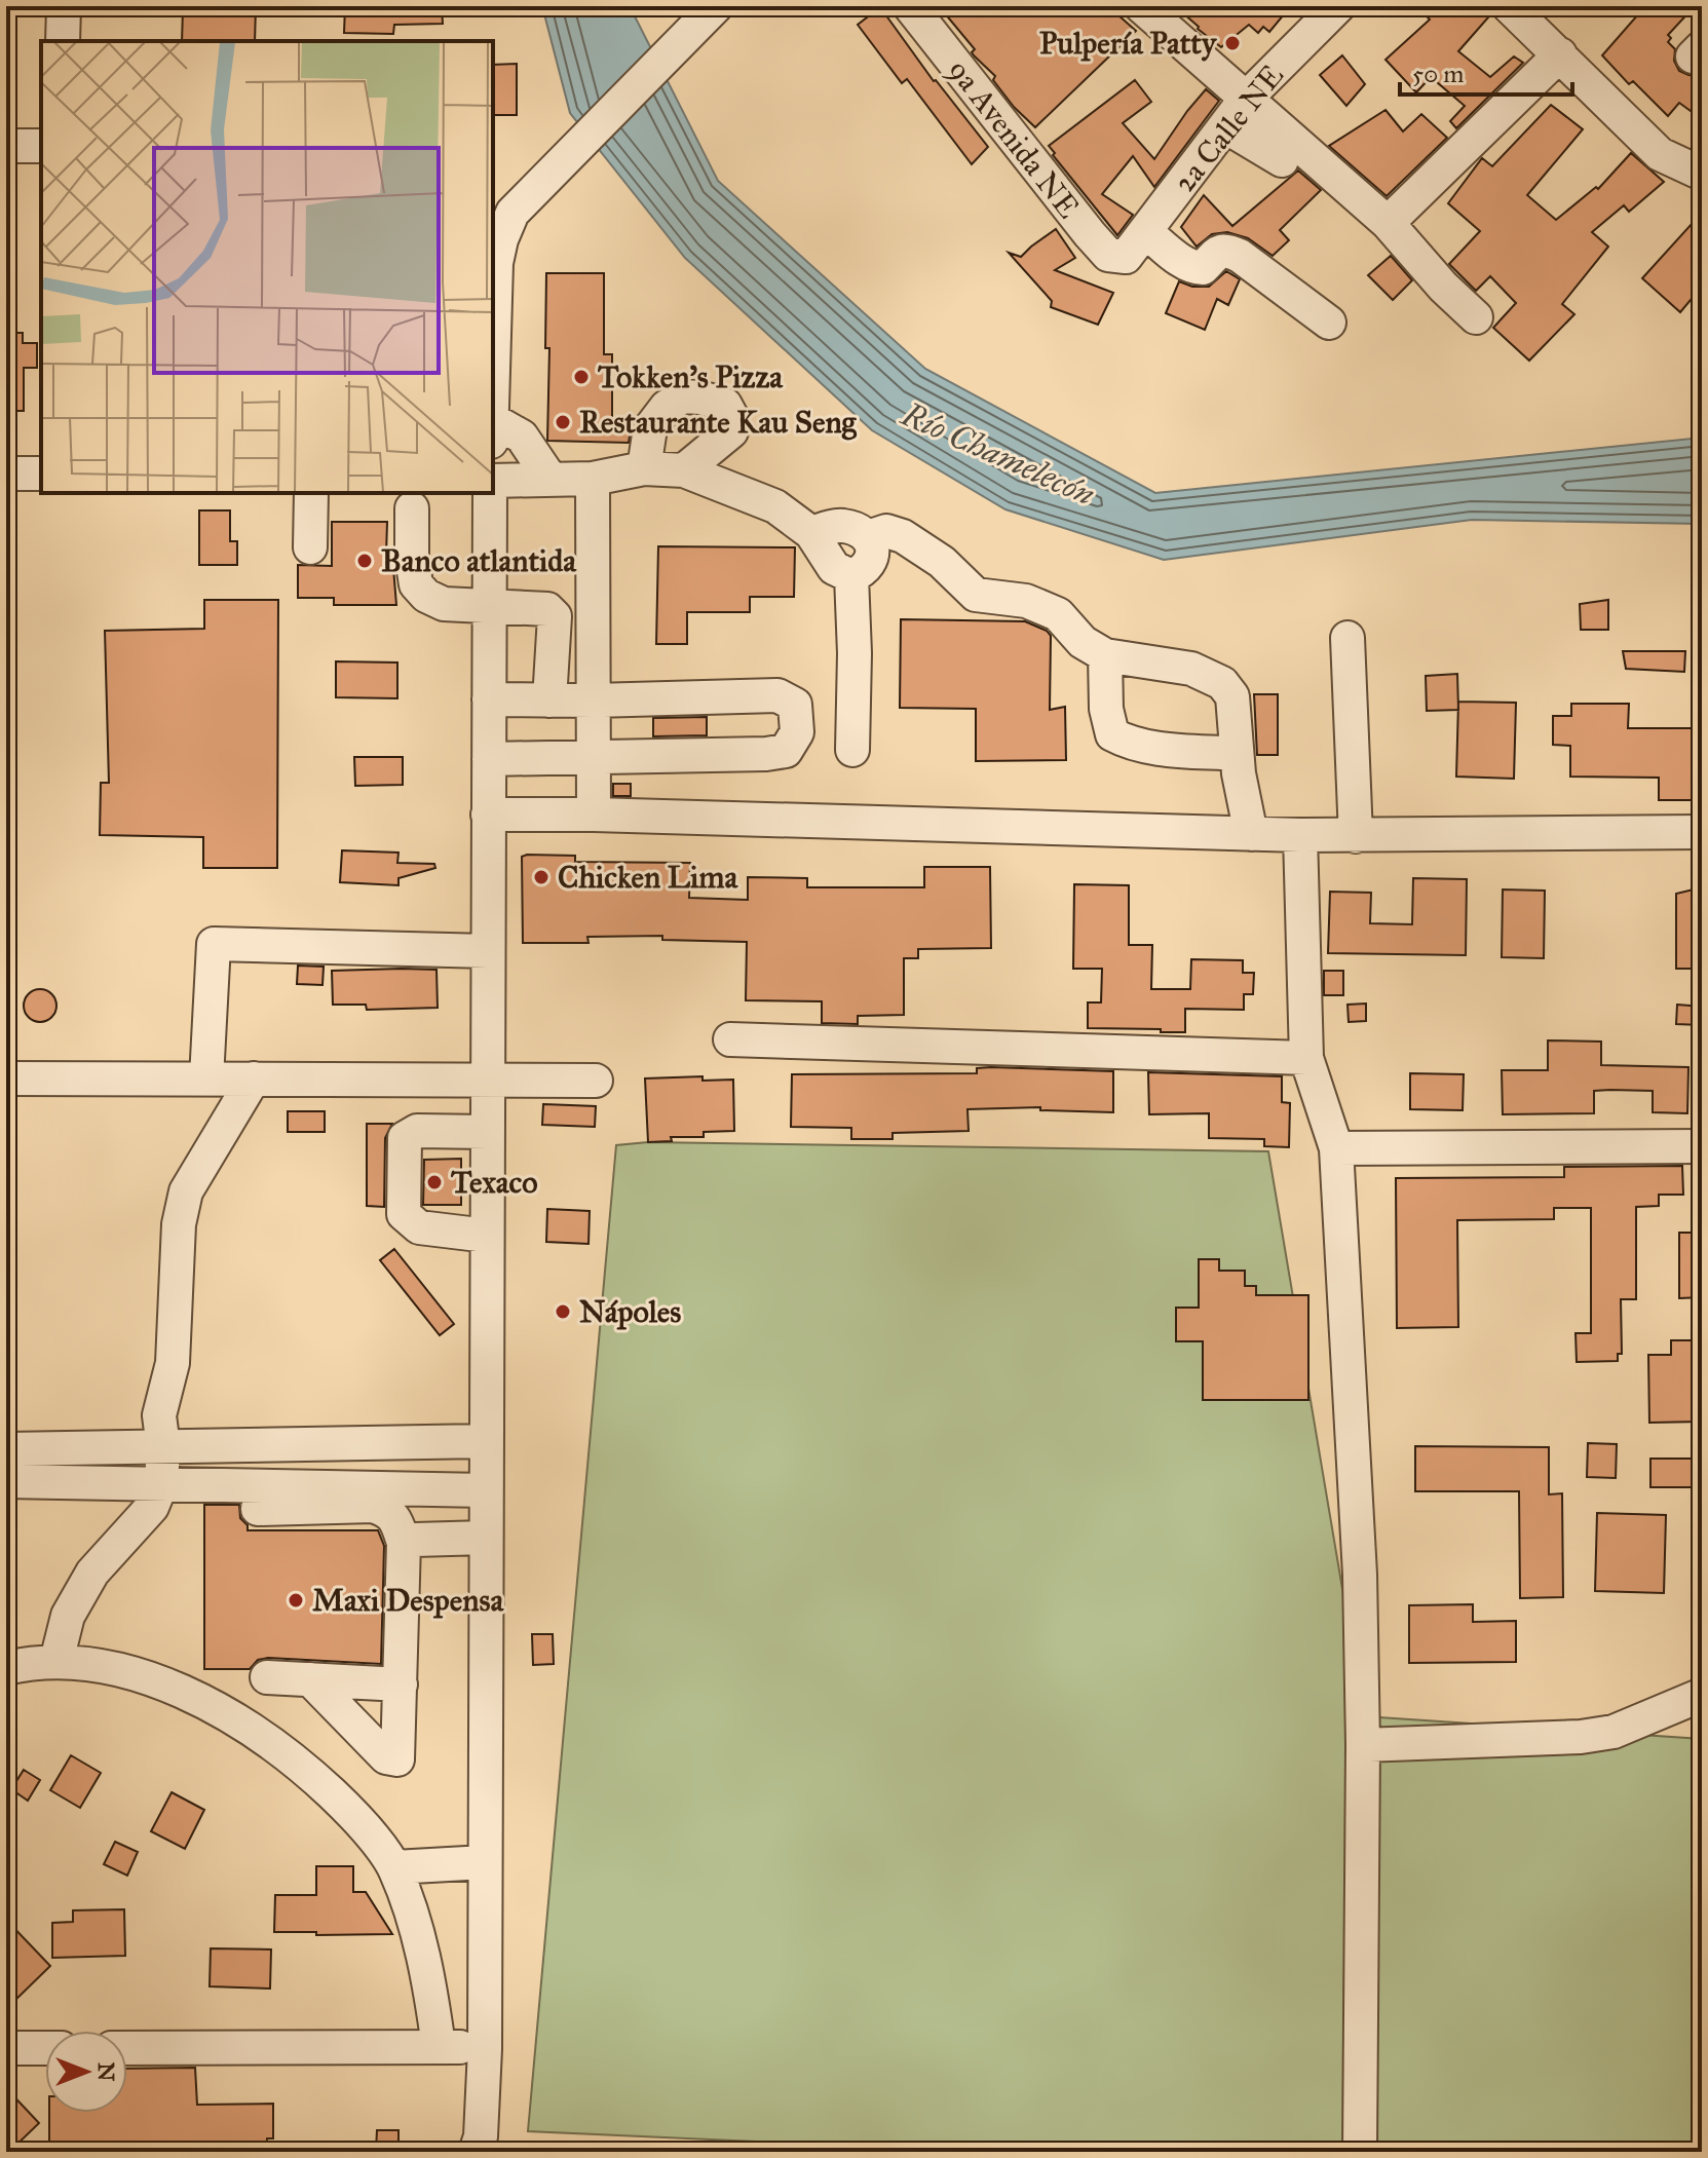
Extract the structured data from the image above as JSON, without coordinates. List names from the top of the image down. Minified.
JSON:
{"streets":{"street":["2a Calle NE","9a Avenida NE"]},"crossings":[["2a Calle NE","9a Avenida NE"]],"water":["Río Chamelecón"],"places":["Pulpería Patty","Tokken's Pizza","Restaurante Kau Seng","Banco atlantida","Chicken Lima","Texaco","Nápoles","Maxi Despensa"],"scale_bar":"50 m","north":"right"}
